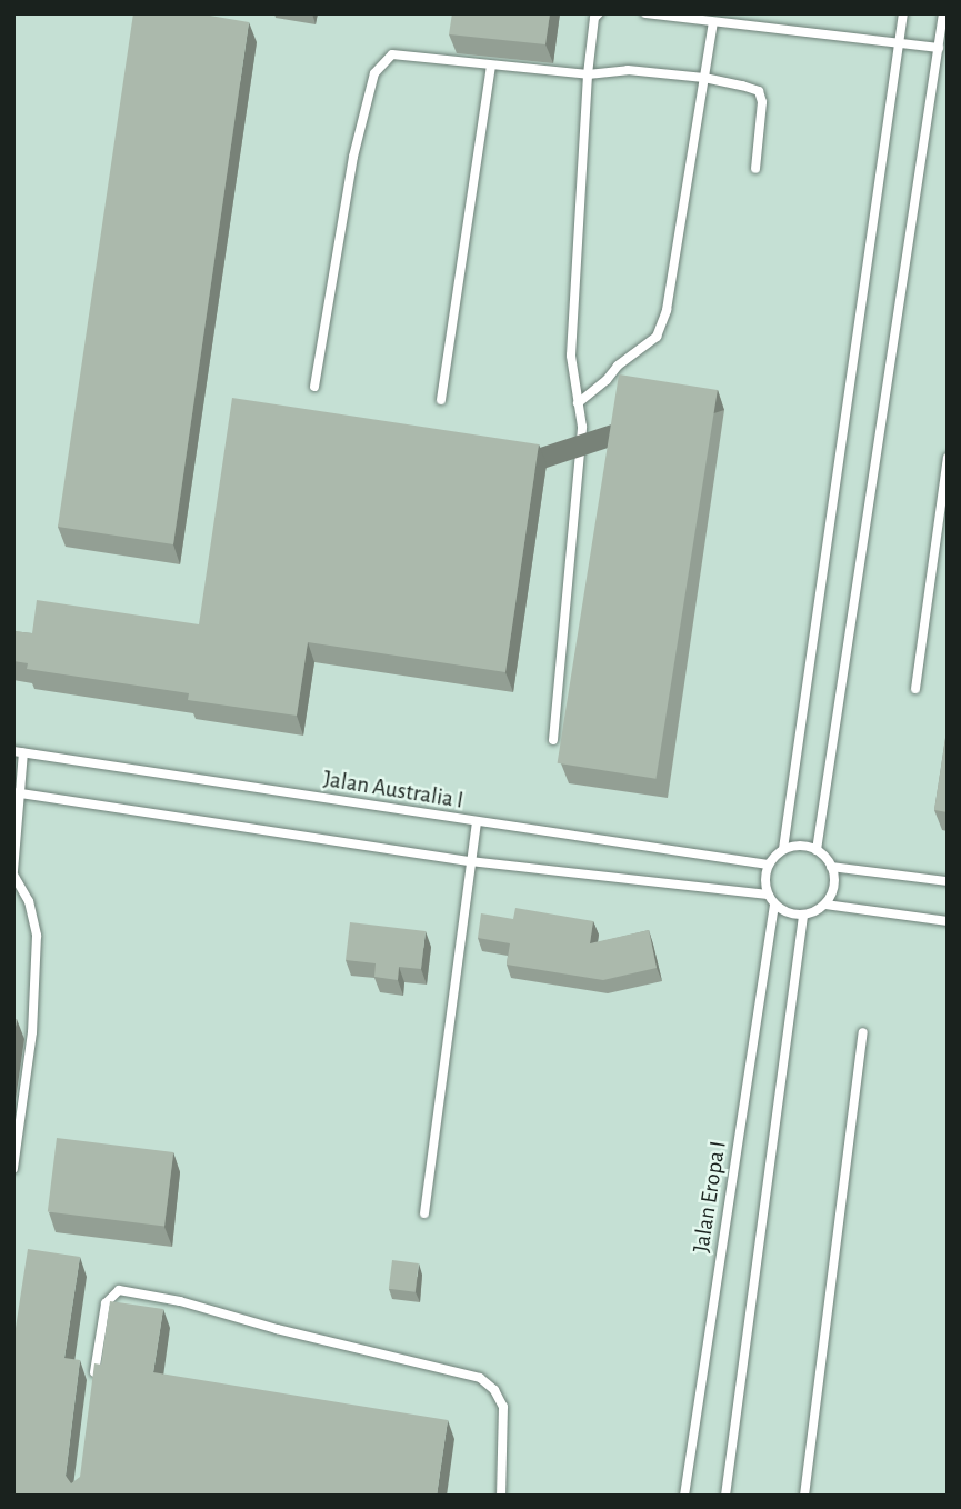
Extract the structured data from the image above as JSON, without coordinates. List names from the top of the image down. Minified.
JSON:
{"streets":{"lane":["Jalan Australia I","Jalan Eropa I"]},"crossings":[["Jalan Australia I","Jalan Eropa I"]]}
